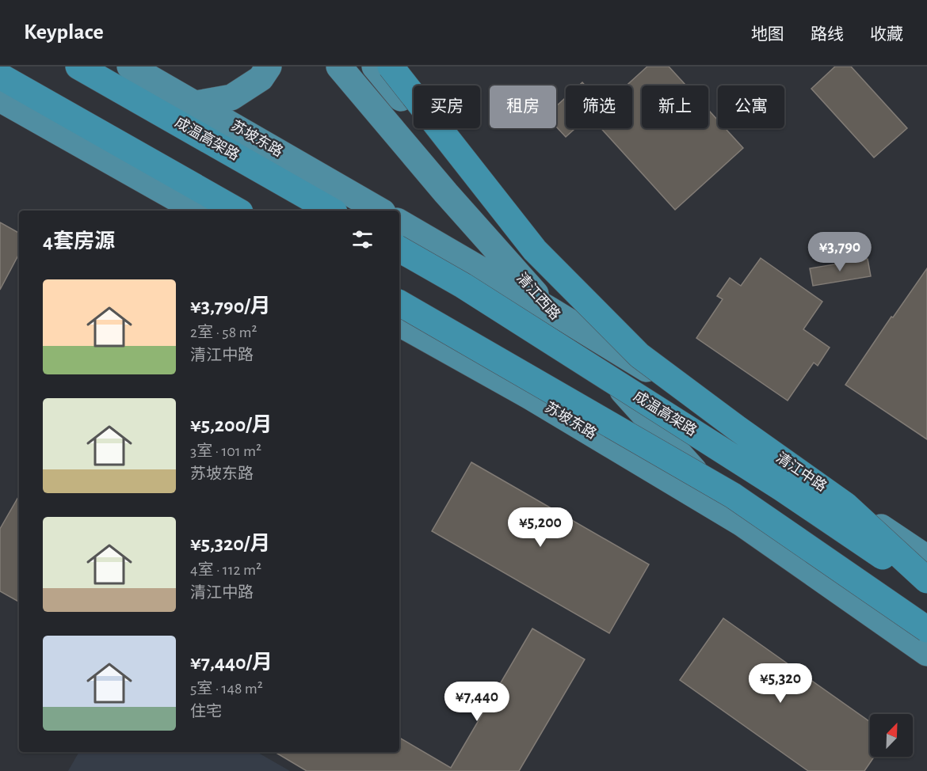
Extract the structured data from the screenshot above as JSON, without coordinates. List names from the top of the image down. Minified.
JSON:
{"streets":{"highway":["成温高架路"],"main road":["苏坡东路","清江西路","清江中路"]},"crossings":[["苏坡东路","清江西路"],["清江西路","清江中路"]],"north":"top right","page":{"header":"Keyplace","nav":["地图","路线","收藏"],"chip":["买房","租房","筛选","新上","公寓"],"heading":"4套房源","price":["¥3,790","¥5,200","¥5,320","¥7,440"],"list":[{"name":"¥3,790/月","note":"2室 · 58 m² · 清江中路"},{"name":"¥5,200/月","note":"3室 · 101 m² · 苏坡东路"},{"name":"¥5,320/月","note":"4室 · 112 m² · 清江中路"},{"name":"¥7,440/月","note":"5室 · 148 m² · 住宅"}]}}
